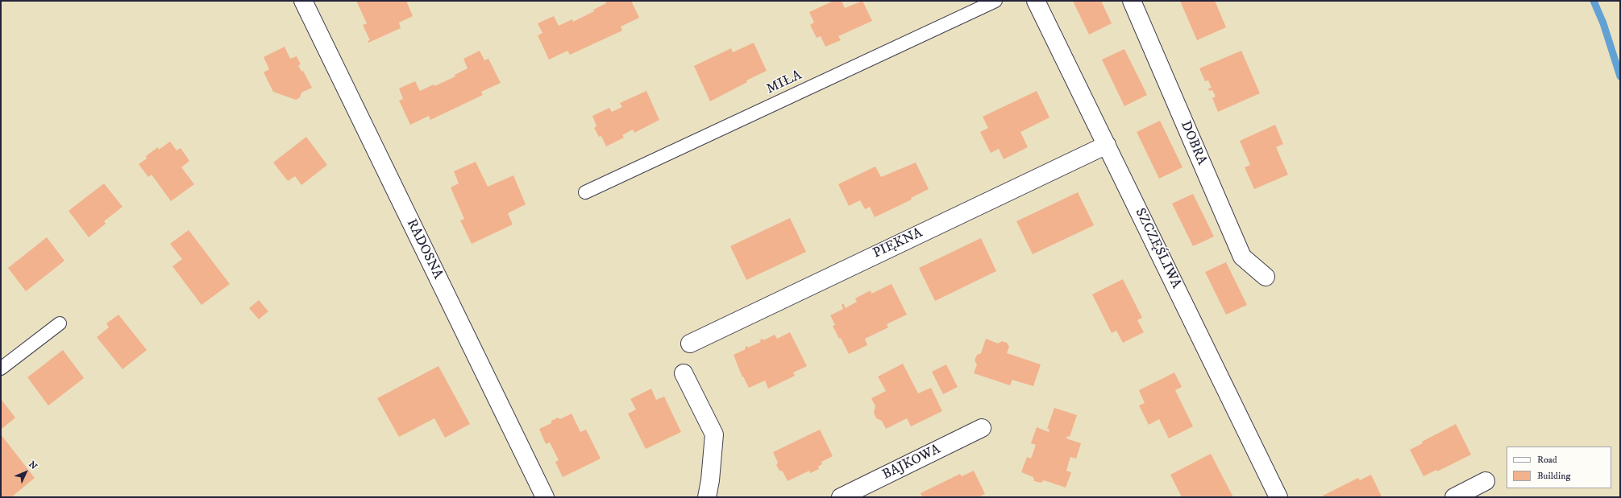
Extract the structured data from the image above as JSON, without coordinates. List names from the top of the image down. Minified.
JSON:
{"streets":{"street":["DOBRA","PIĘKNA","SZCZĘŚLIWA","RADOSNA","BAJKOWA"],"lane":["MIŁA"]},"crossings":[["PIĘKNA","SZCZĘŚLIWA"]],"legend":["Road","Building"],"north":"top right"}
